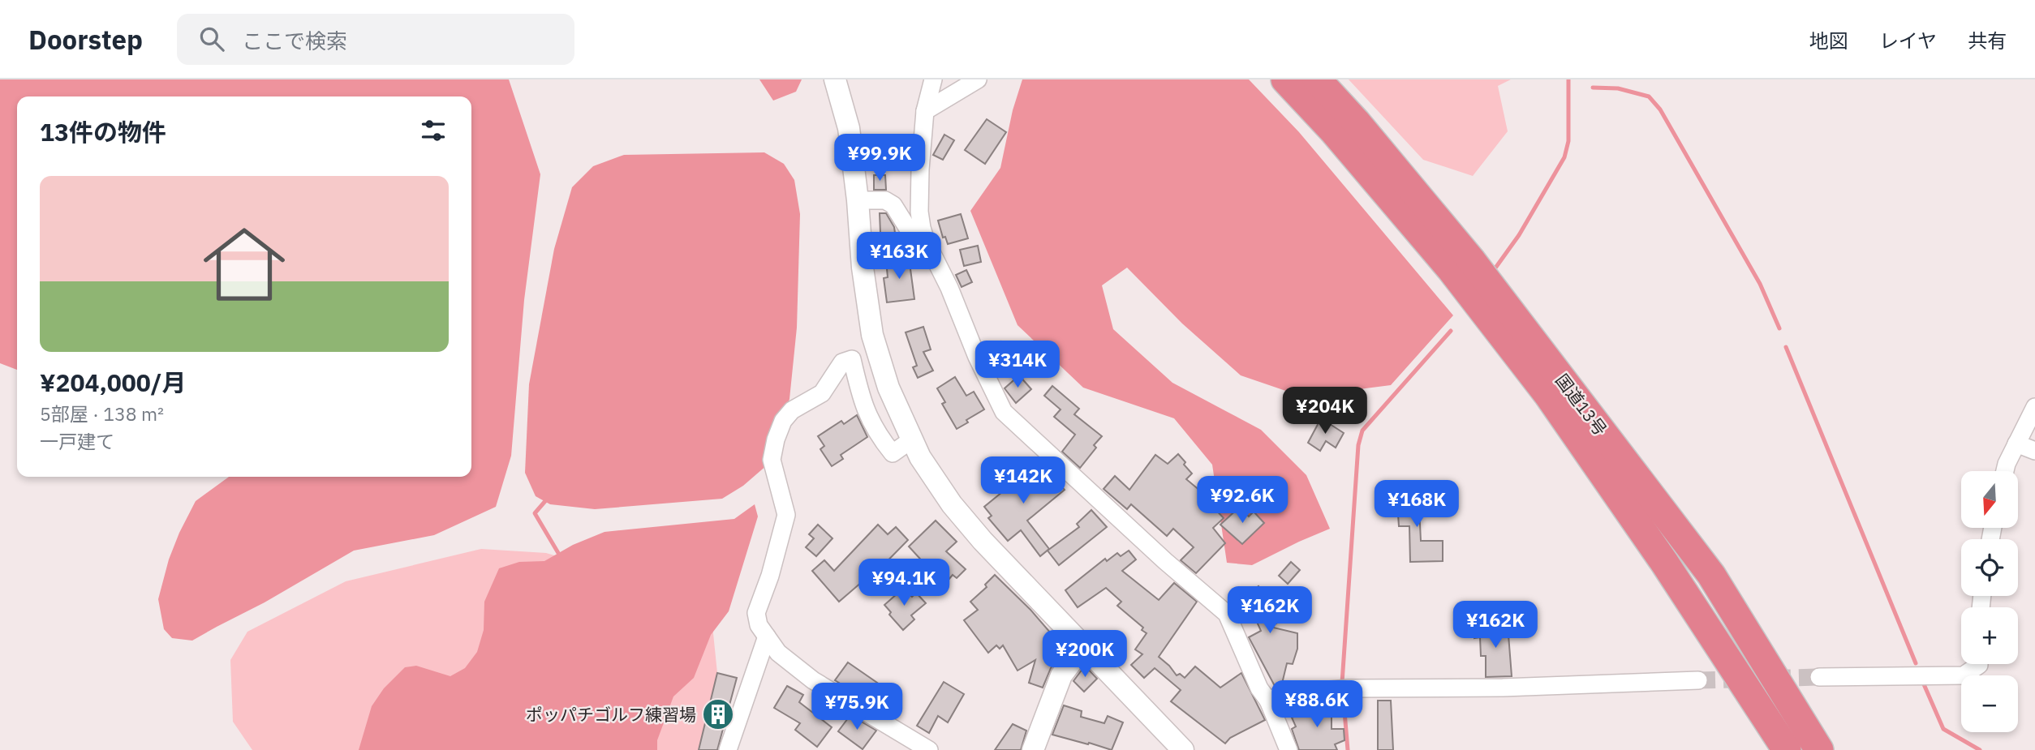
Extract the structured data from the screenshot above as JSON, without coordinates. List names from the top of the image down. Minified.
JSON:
{"streets":{"highway":["国道13号"]},"places":{"building":["ポッパチゴルフ練習場"]},"north":"bottom","page":{"header":"Doorstep","search":"ここで検索","nav":["地図","レイヤ","共有"],"heading":"13件の物件","price":["¥99.9K","¥163K","¥314K","¥204K","¥142K","¥92.6K","¥168K","¥94.1K","¥162K","¥162K","¥200K","¥88.6K","¥75.9K"],"list":[{"name":"¥204,000/月","note":"5部屋 · 138 m² · 一戸建て"}],"map_buttons":["+","−"]}}
